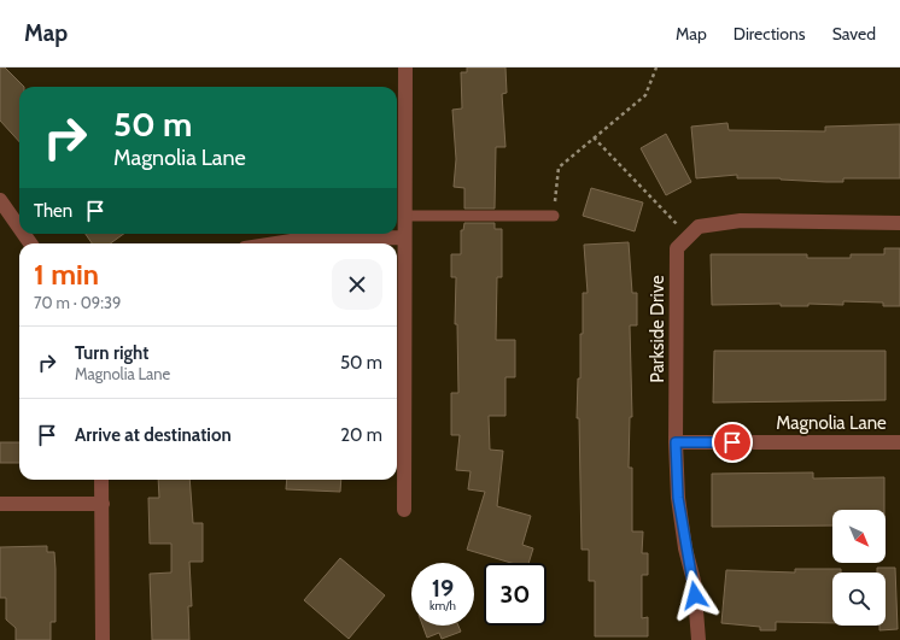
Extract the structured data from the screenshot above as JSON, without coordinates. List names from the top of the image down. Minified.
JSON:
{"streets":{"street":["Parkside Drive","Magnolia Lane"]},"crossings":[["Parkside Drive","Magnolia Lane"]],"north":"bottom right","page":{"header":"Map","nav":["Map","Directions","Saved"],"turn":["50 m","Magnolia Lane"],"then":"Then","heading":["1 min","70 m · 09:39"],"list":[{"name":"Turn right","note":"Magnolia Lane","value":"50 m"},{"name":"Arrive at destination","value":"20 m"}],"speed":"19 km/h","limit":"30"}}
